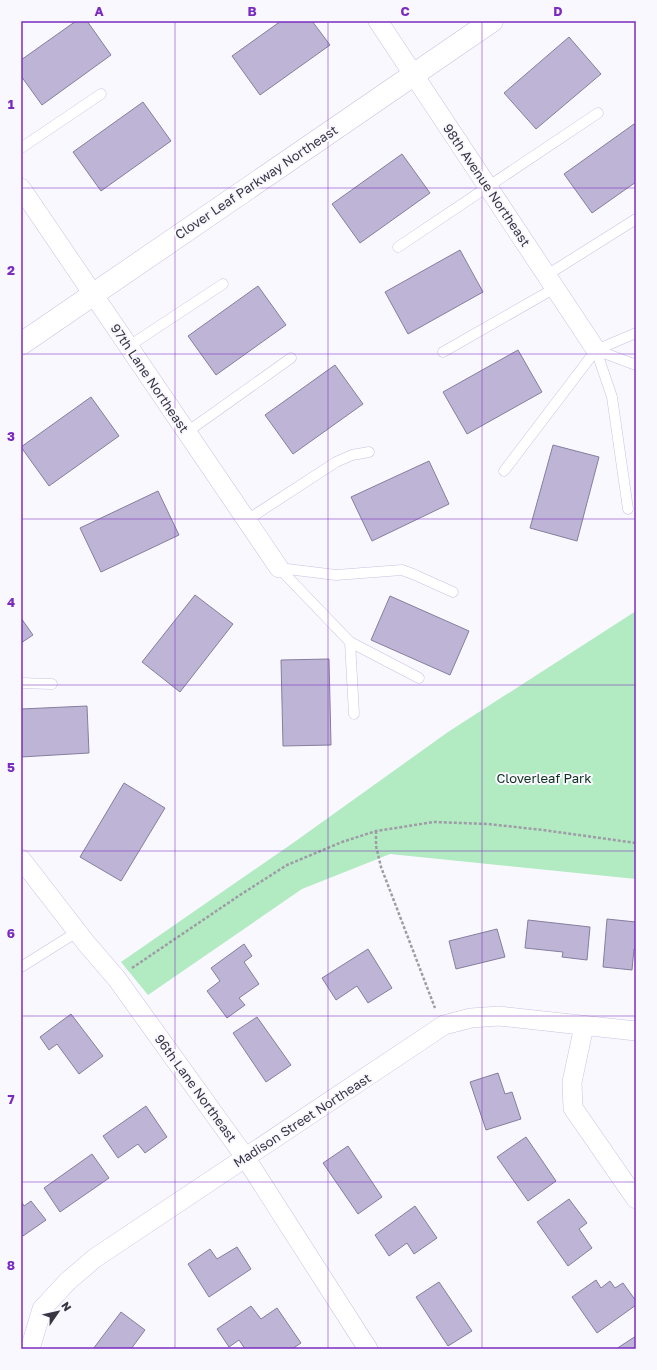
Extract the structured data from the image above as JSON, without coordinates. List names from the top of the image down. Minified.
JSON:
{"streets":{"street":["Clover Leaf Parkway Northeast","98th Avenue Northeast","97th Lane Northeast","96th Lane Northeast","Madison Street Northeast"]},"crossings":[["Clover Leaf Parkway Northeast","98th Avenue Northeast"],["Clover Leaf Parkway Northeast","97th Lane Northeast"],["96th Lane Northeast","Madison Street Northeast"]],"parks":["Cloverleaf Park"],"north":"top right","grid":{"columns":["A","B","C","D"],"rows":["1","2","3","4","5","6","7","8"]}}
